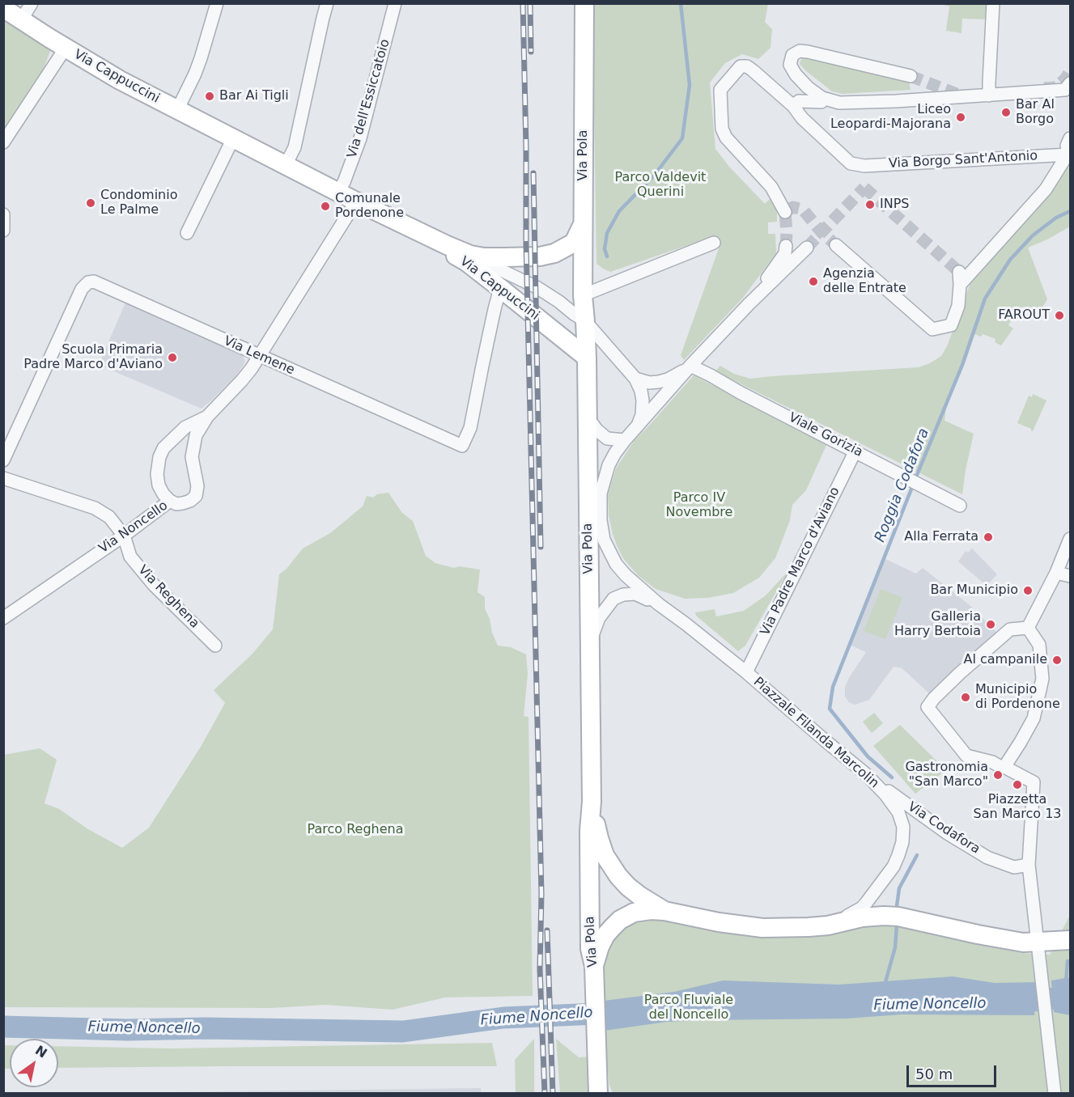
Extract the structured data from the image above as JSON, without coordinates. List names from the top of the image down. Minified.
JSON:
{"streets":{"main road":["Via Cappuccini","Via Pola"],"street":["Via dell'Essiccatoio","Via Borgo Sant'Antonio","Via Lemene","Viale Gorizia","Via Noncello","Via Padre Marco d'Aviano","Via Reghena","Piazzale Filanda Marcolin","Via Codafora"]},"crossings":[["Via Cappuccini","Via dell'Essiccatoio"],["Via Cappuccini","Via Pola"],["Via Cappuccini","Via Lemene"],["Via Cappuccini","Via Noncello"],["Via Pola","Piazzale Filanda Marcolin"],["Via Lemene","Via Noncello"],["Viale Gorizia","Via Padre Marco d'Aviano"],["Viale Gorizia","Piazzale Filanda Marcolin"],["Via Noncello","Via Reghena"],["Via Padre Marco d'Aviano","Piazzale Filanda Marcolin"],["Piazzale Filanda Marcolin","Via Codafora"]],"water":["Roggia Codafora","Fiume Noncello"],"parks":["Parco Valdevit Querini","Parco IV Novembre","Parco Reghena","Parco Fluviale del Noncello"],"places":["Bar Ai Tigli","Bar Al Borgo","Liceo Leopardi-Majorana","Condominio Le Palme","INPS","Comunale Pordenone","Agenzia delle Entrate","FAROUT","Scuola Primaria Padre Marco d'Aviano","Alla Ferrata","Bar Municipio","Galleria Harry Bertoia","Al campanile","Municipio di Pordenone","Gastronomia \"San Marco\"","Piazzetta San Marco 13"],"scale_bar":"50 m","north":"top right"}
